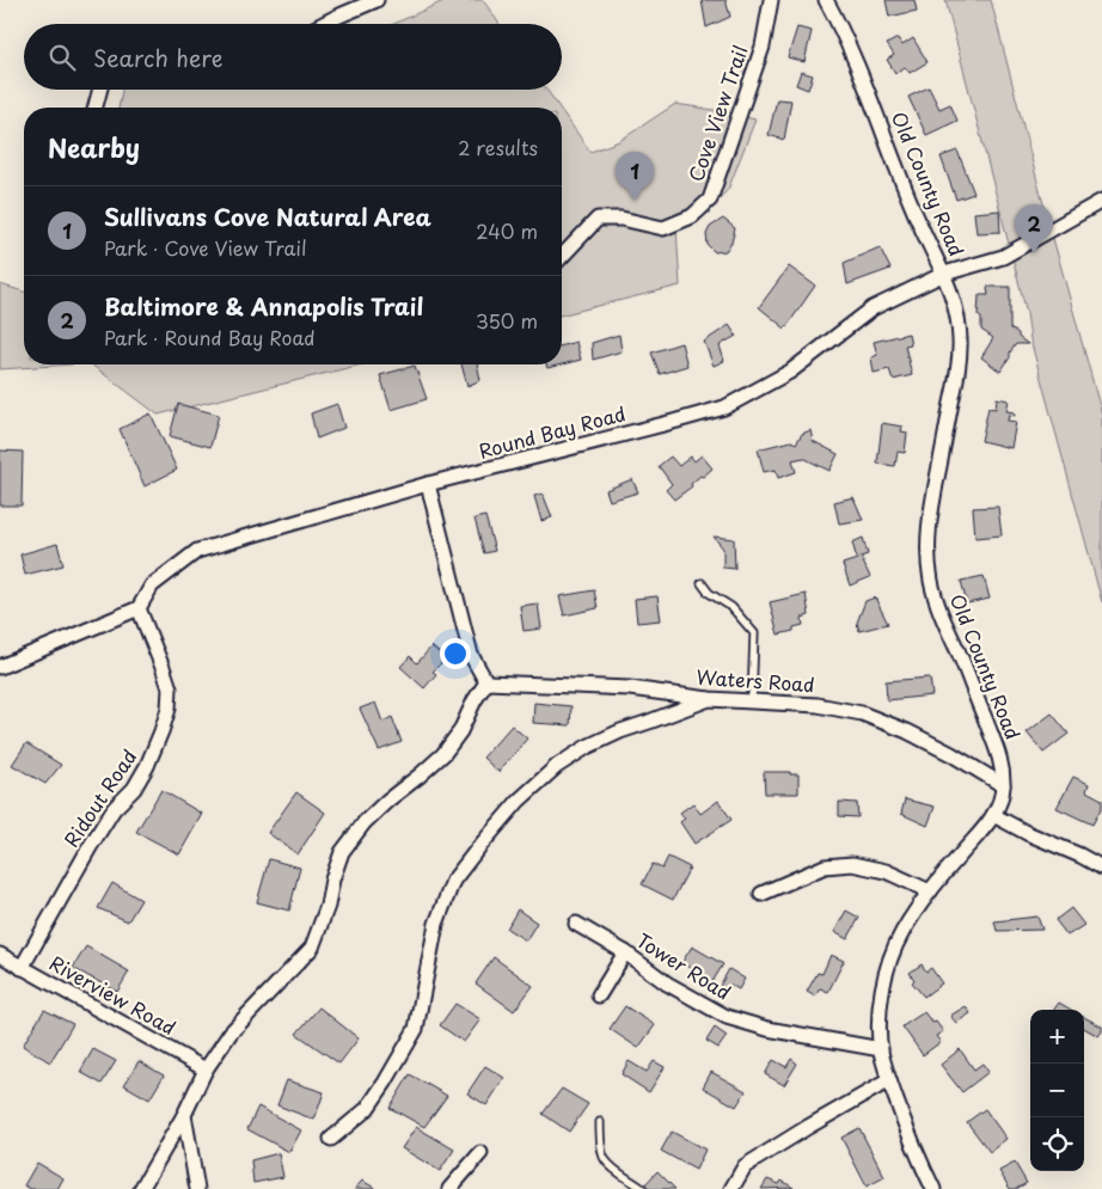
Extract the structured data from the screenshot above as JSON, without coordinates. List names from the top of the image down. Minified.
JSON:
{"streets":{"street":["Cove View Trail","Old County Road","Round Bay Road","Waters Road","Ridout Road","Tower Road","Riverview Road"]},"crossings":[["Old County Road","Round Bay Road"],["Old County Road","Waters Road"],["Old County Road","Tower Road"],["Round Bay Road","Ridout Road"],["Ridout Road","Riverview Road"]],"page":{"search":"Search here","heading":["Nearby","2 results"],"pins":["1","2"],"list":[{"mark":"1","name":"Sullivans Cove Natural Area","note":"Park · Cove View Trail","value":"240 m"},{"mark":"2","name":"Baltimore & Annapolis Trail","note":"Park · Round Bay Road","value":"350 m"}],"map_buttons":["+","−"]}}
